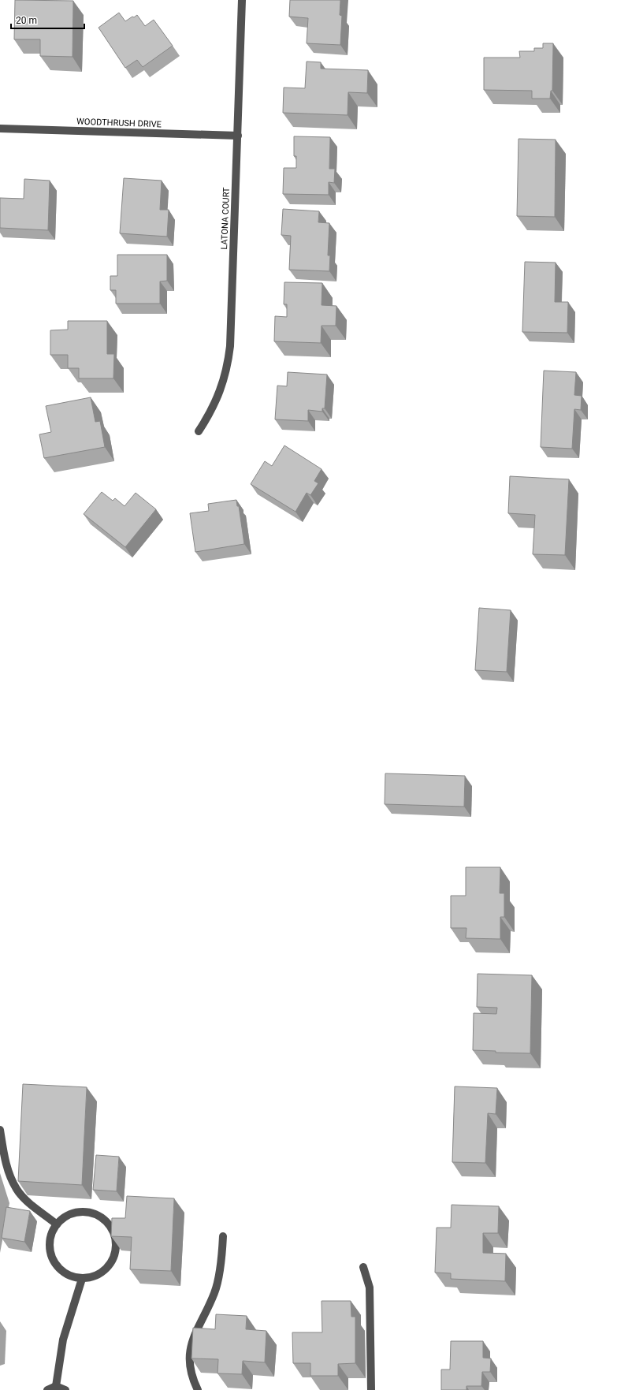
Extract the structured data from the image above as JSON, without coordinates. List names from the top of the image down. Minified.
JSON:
{"streets":{"street":["WOODTHRUSH DRIVE","LATONA COURT"]},"crossings":[["WOODTHRUSH DRIVE","LATONA COURT"]],"scale_bar":"20 m"}
